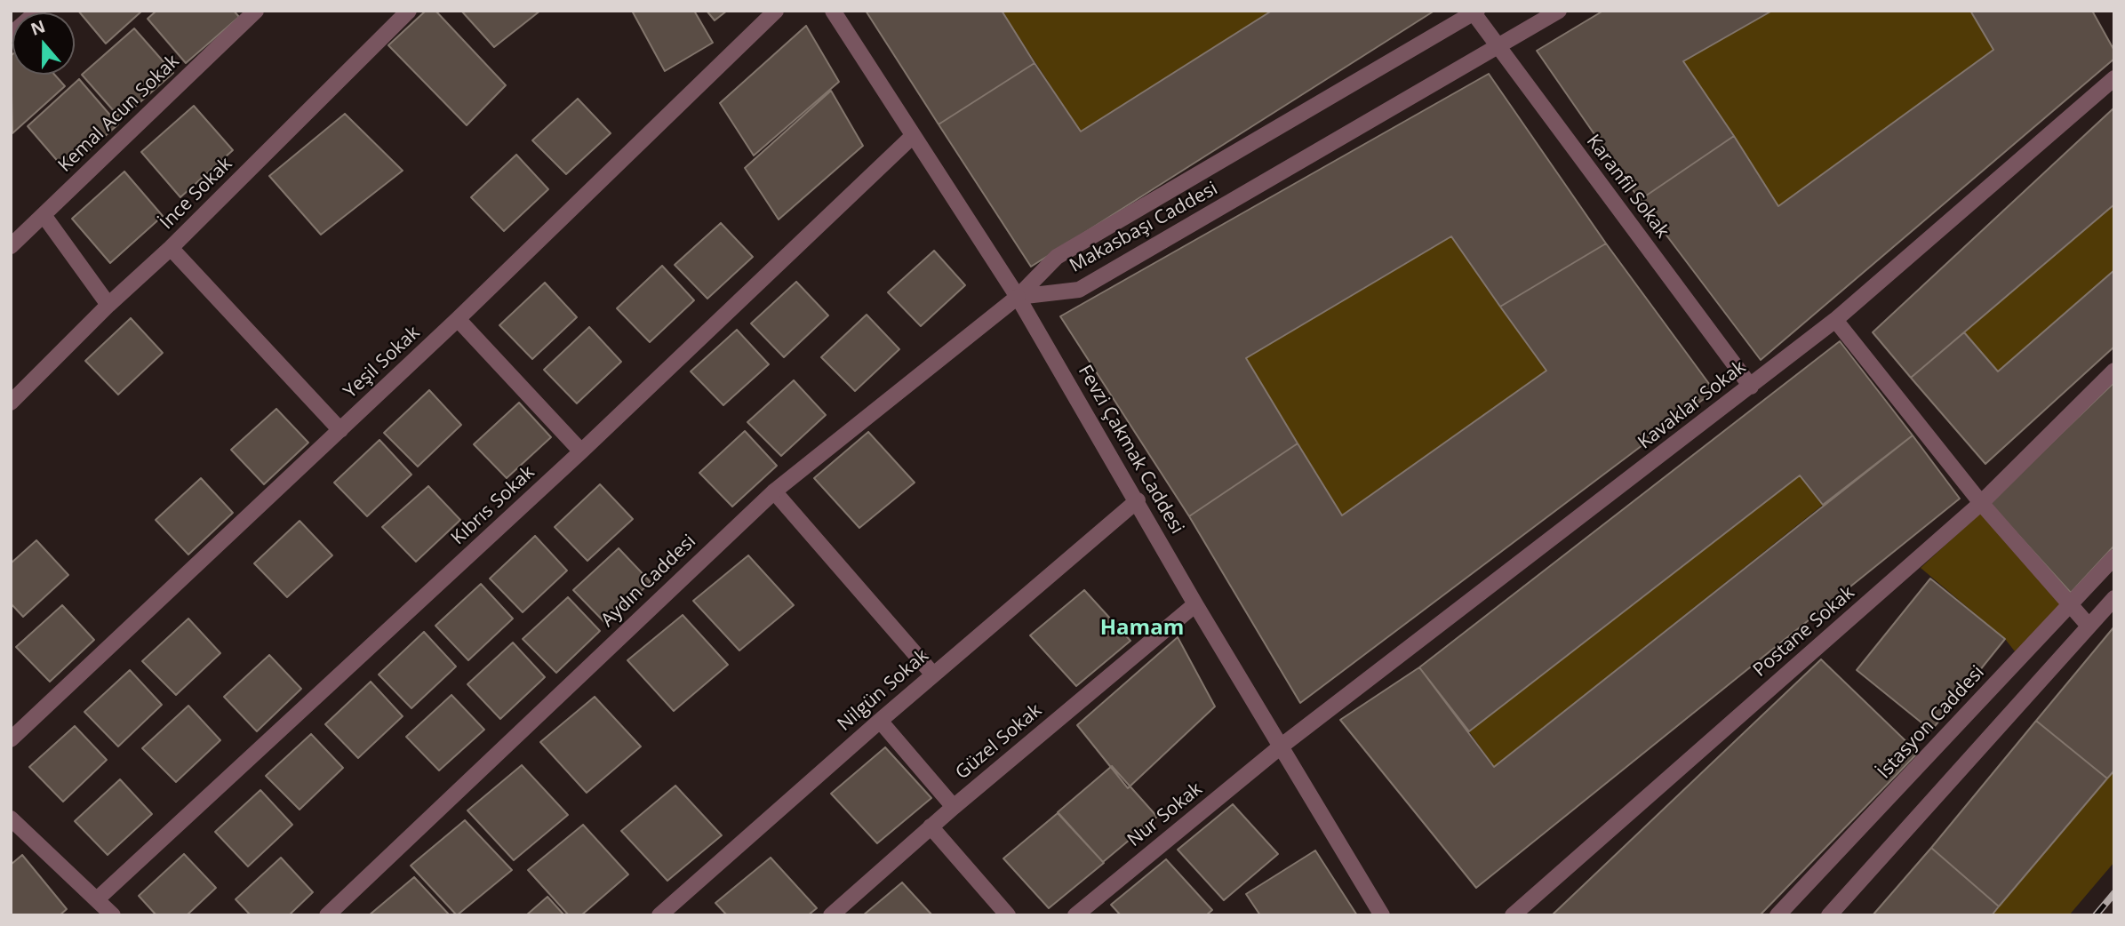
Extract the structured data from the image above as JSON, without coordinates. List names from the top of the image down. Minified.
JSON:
{"streets":{"street":["Kemal Acun Sokak","Karanfil Sokak","İnce Sokak","Makasbaşı Caddesi","Yeşil Sokak","Kavaklar Sokak","Fevzi Çakmak Caddesi","Kıbrıs Sokak","Aydın Caddesi","Postane Sokak","Nilgün Sokak","İstasyon Caddesi","Güzel Sokak","Nur Sokak"]},"crossings":[["Karanfil Sokak","Makasbaşı Caddesi"],["Karanfil Sokak","Kavaklar Sokak"],["Makasbaşı Caddesi","Fevzi Çakmak Caddesi"],["Makasbaşı Caddesi","Aydın Caddesi"],["Kavaklar Sokak","Fevzi Çakmak Caddesi"],["Kavaklar Sokak","Nur Sokak"],["Fevzi Çakmak Caddesi","Kıbrıs Sokak"],["Fevzi Çakmak Caddesi","Aydın Caddesi"],["Fevzi Çakmak Caddesi","Nilgün Sokak"],["Fevzi Çakmak Caddesi","Güzel Sokak"],["Fevzi Çakmak Caddesi","Nur Sokak"]],"districts":["Hamam"],"north":"top"}
